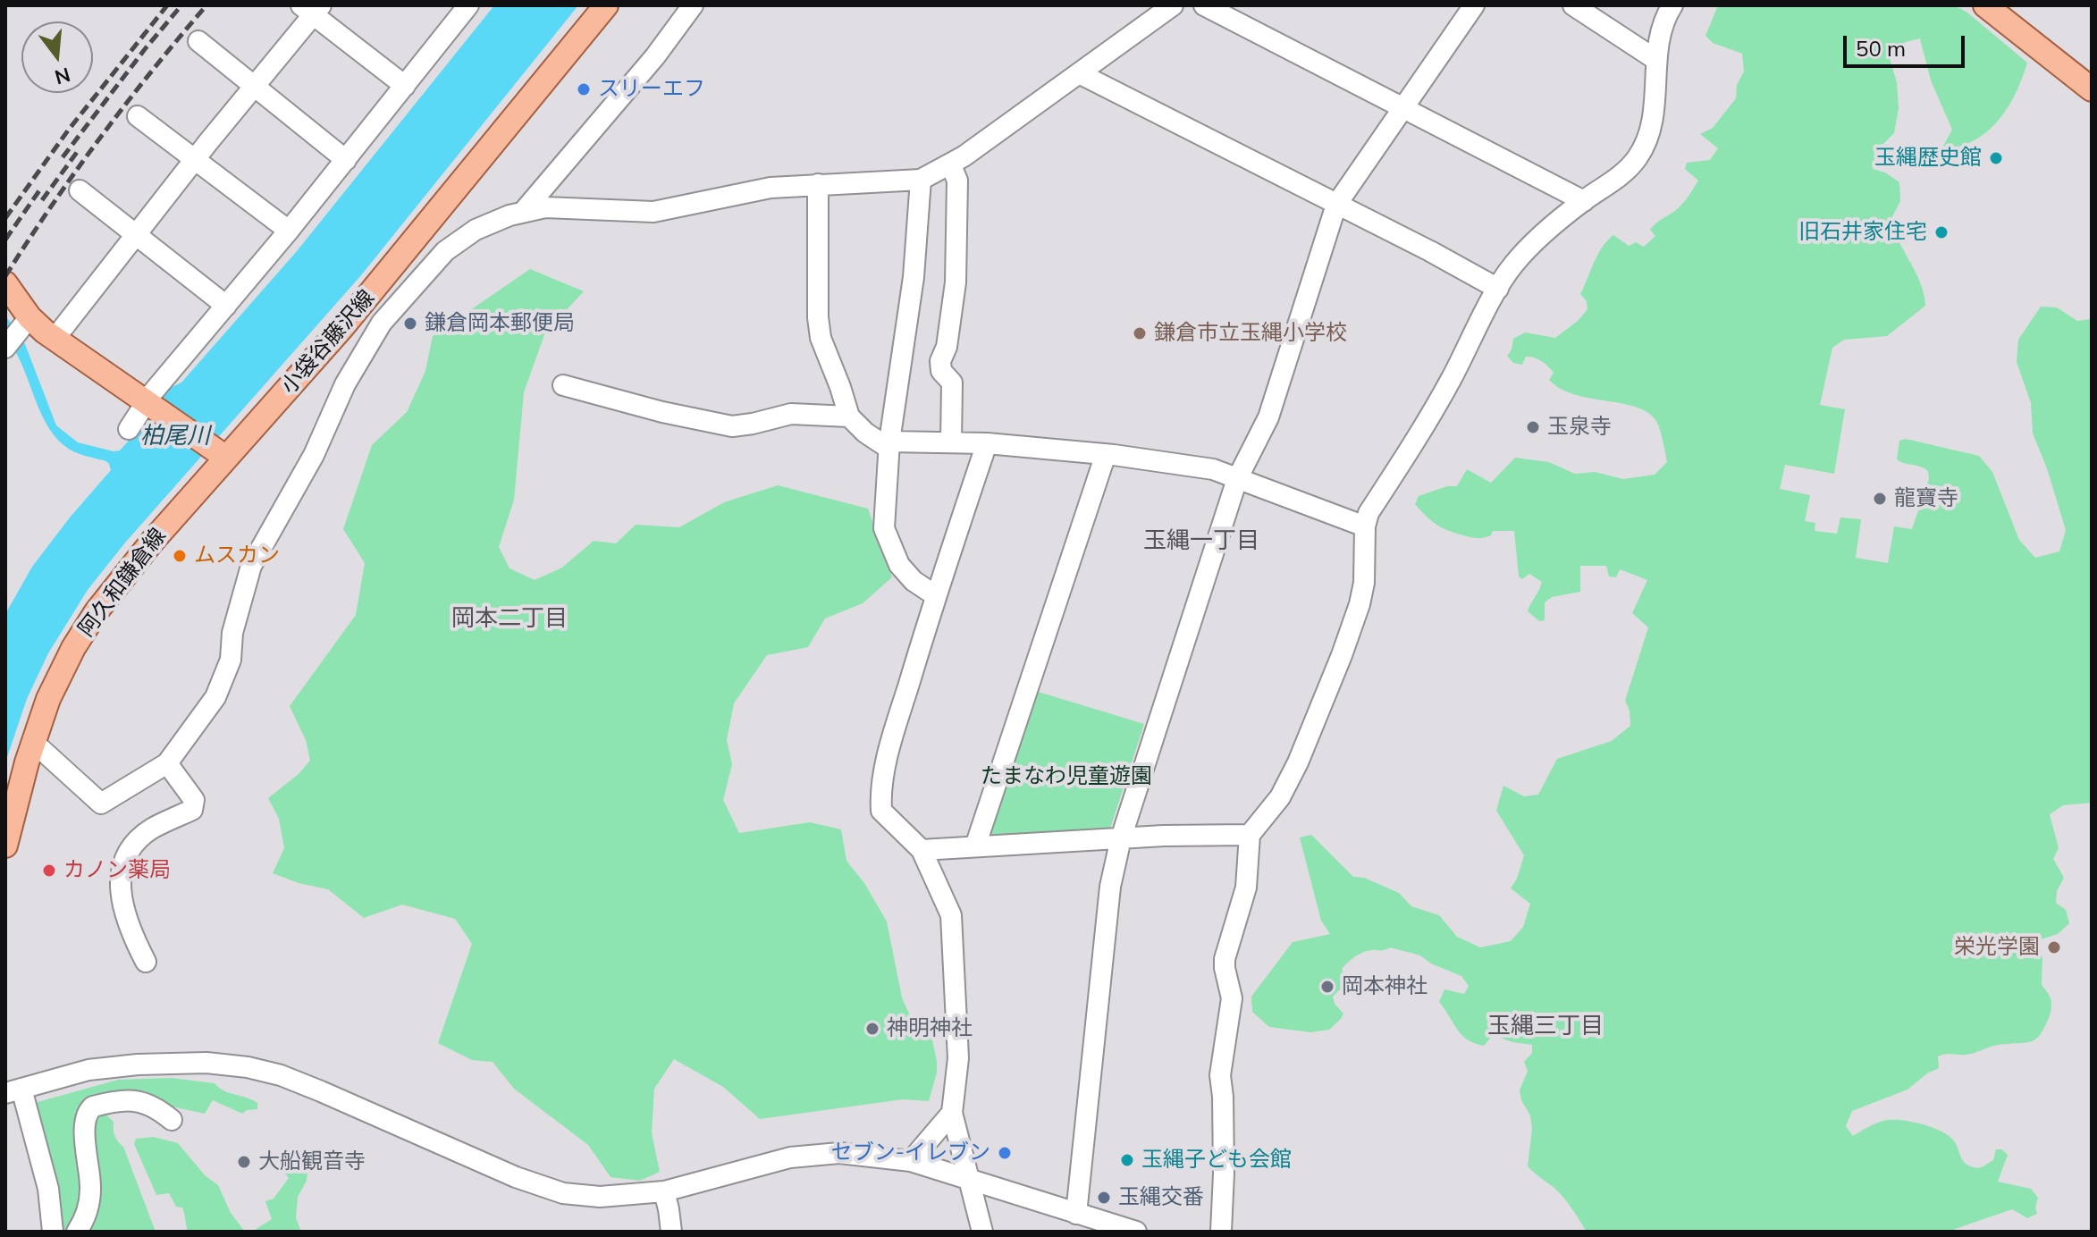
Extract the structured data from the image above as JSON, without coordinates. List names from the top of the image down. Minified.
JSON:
{"streets":{"main road":["小袋谷藤沢線","阿久和鎌倉線"]},"crossings":[["小袋谷藤沢線","阿久和鎌倉線"]],"districts":["玉縄一丁目","岡本二丁目","玉縄三丁目"],"water":["柏尾川"],"parks":["たまなわ児童遊園"],"places":["スリーエフ","玉縄歴史館","旧石井家住宅","鎌倉岡本郵便局","鎌倉市立玉縄小学校","玉泉寺","龍寶寺","ムスカン","カノン薬局","栄光学園","岡本神社","神明神社","セブン-イレブン","玉縄子ども会館","大船観音寺","玉縄交番"],"scale_bar":"50 m","north":"bottom"}
